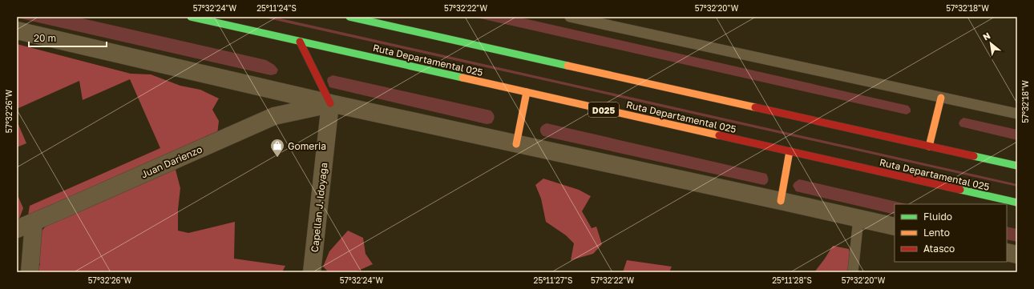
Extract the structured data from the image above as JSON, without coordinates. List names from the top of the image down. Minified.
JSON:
{"streets":{"highway":["Ruta Departamental 025","D025"],"street":["Juan Darienzo","Capellan J. Idoyaga"]},"crossings":[["Juan Darienzo","Capellan J. Idoyaga"]],"places":{"shop":["Gomeria"]},"legend":["Fluido","Lento","Atasco"],"scale_bar":"20 m","north":"top left","coordinates":["57°32'24\"W","25°11'24\"S","57°32'22\"W","57°32'20\"W","57°32'18\"W","57°32'26\"W","25°11'27\"S","25°11'28\"S"]}
